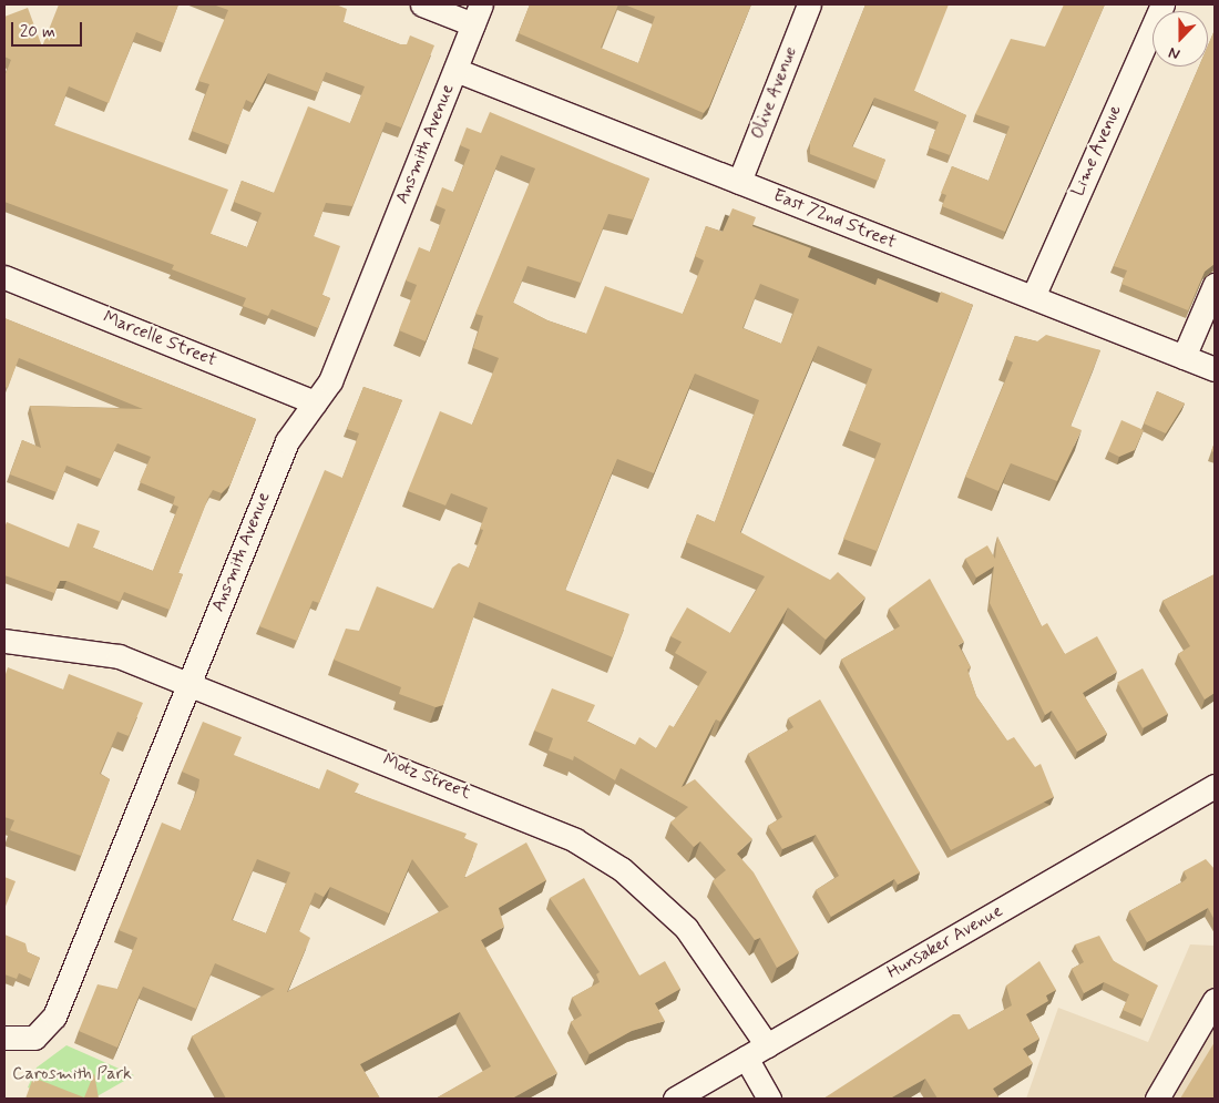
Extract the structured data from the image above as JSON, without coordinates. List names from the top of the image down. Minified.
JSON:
{"streets":{"street":["Olive Avenue","Ansmith Avenue","Lime Avenue","East 72nd Street","Marcelle Street","Motz Street","Hunsaker Avenue"]},"crossings":[["Olive Avenue","East 72nd Street"],["Ansmith Avenue","East 72nd Street"],["Ansmith Avenue","Marcelle Street"],["Ansmith Avenue","Motz Street"],["Lime Avenue","East 72nd Street"],["Motz Street","Hunsaker Avenue"]],"parks":["Carosmith Park"],"scale_bar":"20 m","north":"bottom"}
